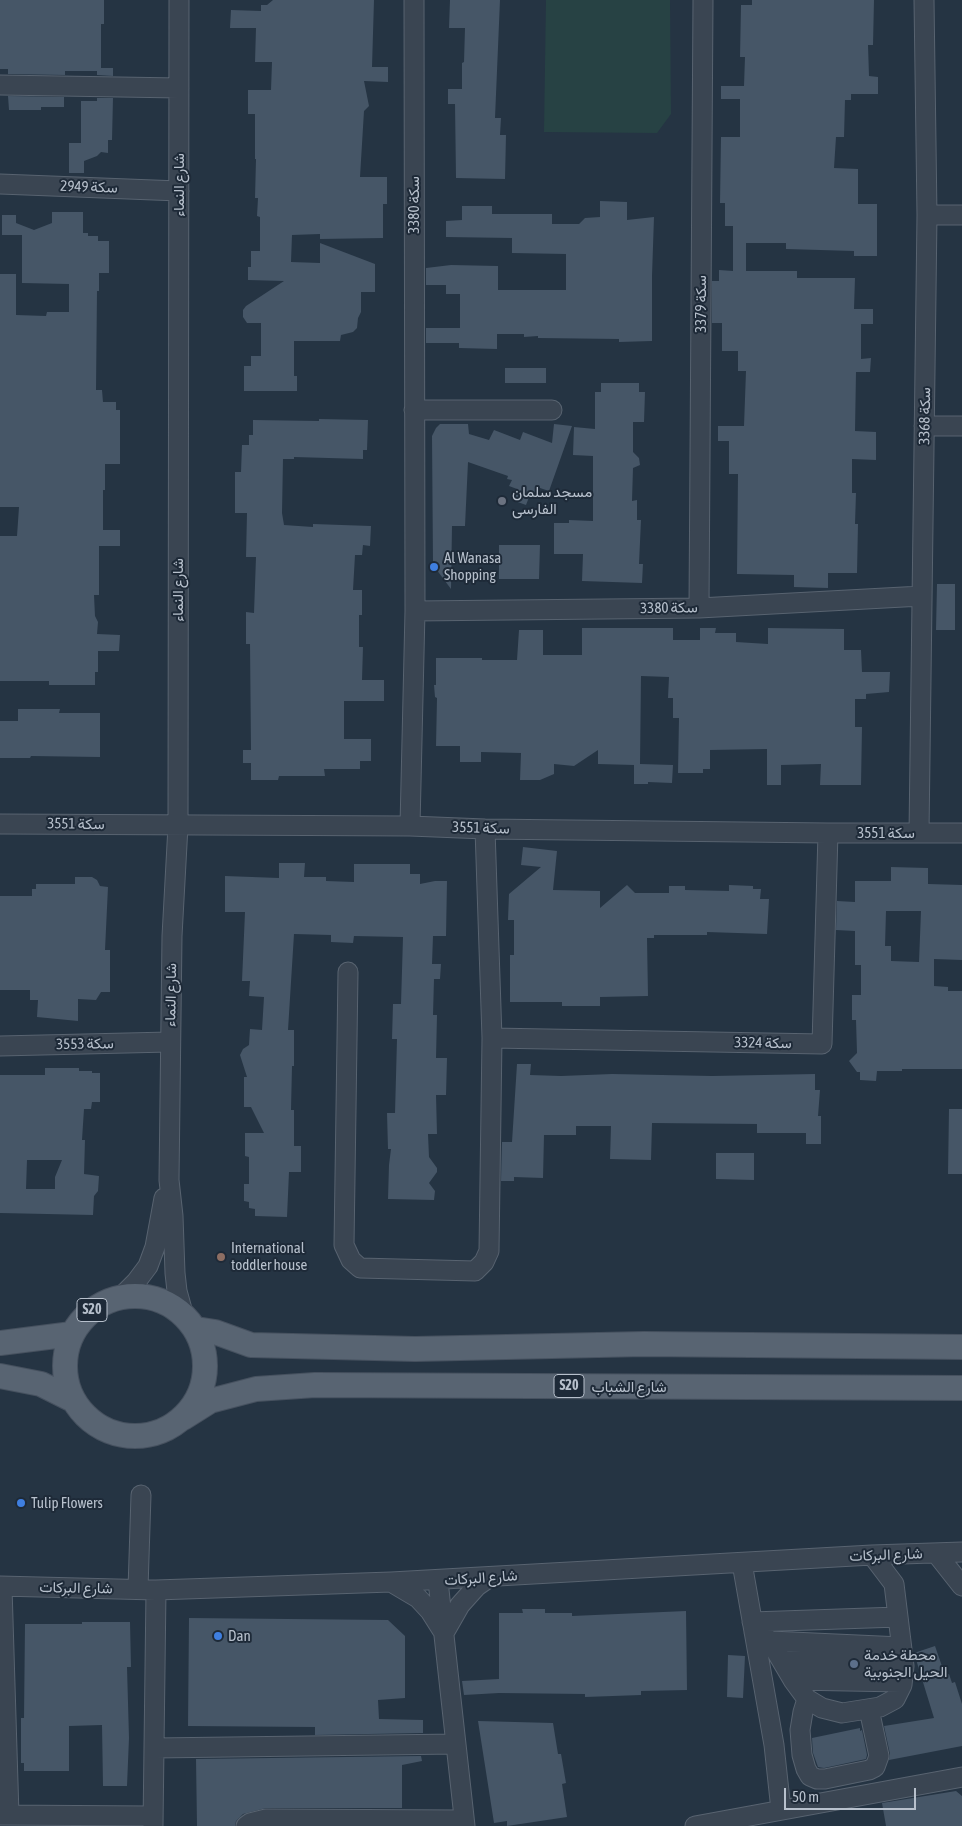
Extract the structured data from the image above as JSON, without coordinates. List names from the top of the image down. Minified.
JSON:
{"streets":{"main road":["S20","شارع الشباب"],"street":["شارع النماء","سكة 2949","سكة 3380","سكة 3379","سكة 3368","سكة 3551","سكة 3324","سكة 3553","شارع البركات"]},"crossings":[["شارع النماء","سكة 2949"],["شارع النماء","سكة 3551"],["شارع النماء","سكة 3553"],["شارع النماء","S20"],["شارع النماء","شارع الشباب"],["سكة 3380","سكة 3379"],["سكة 3380","سكة 3368"],["سكة 3380","سكة 3551"],["سكة 3368","سكة 3551"],["سكة 3551","سكة 3324"],["S20","شارع الشباب"]],"places":["مسجد سلمان الفارسى","Al Wanasa Shopping","International toddler house","Tulip Flowers","Dan","محطة خدمة الحيل الجنوبية"],"scale_bar":"50 m"}
